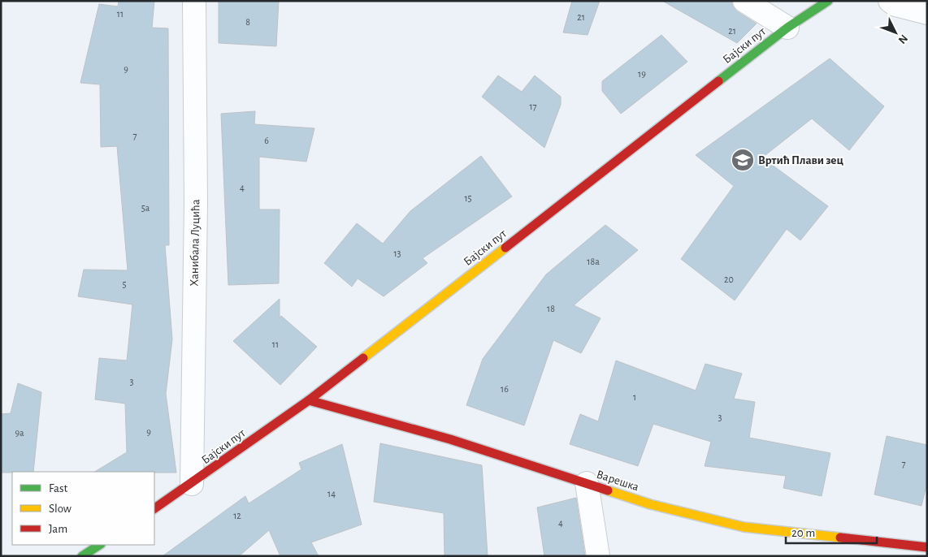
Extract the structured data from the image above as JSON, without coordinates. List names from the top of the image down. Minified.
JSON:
{"streets":{"street":["Бајски пут","Ханибала Луцића","Варешка"]},"crossings":[["Бајски пут","Ханибала Луцића"],["Бајски пут","Варешка"]],"places":{"school or university":["Вртић Плави зец"]},"house_numbers":["11","21","8","21","9","19","17","7","6","4","15","5a","13","18a","20","5","18","11","3","16","1","3","9","9a","7","14","12","4"],"legend":["Fast","Slow","Jam"],"scale_bar":"20 m","north":"bottom right"}
